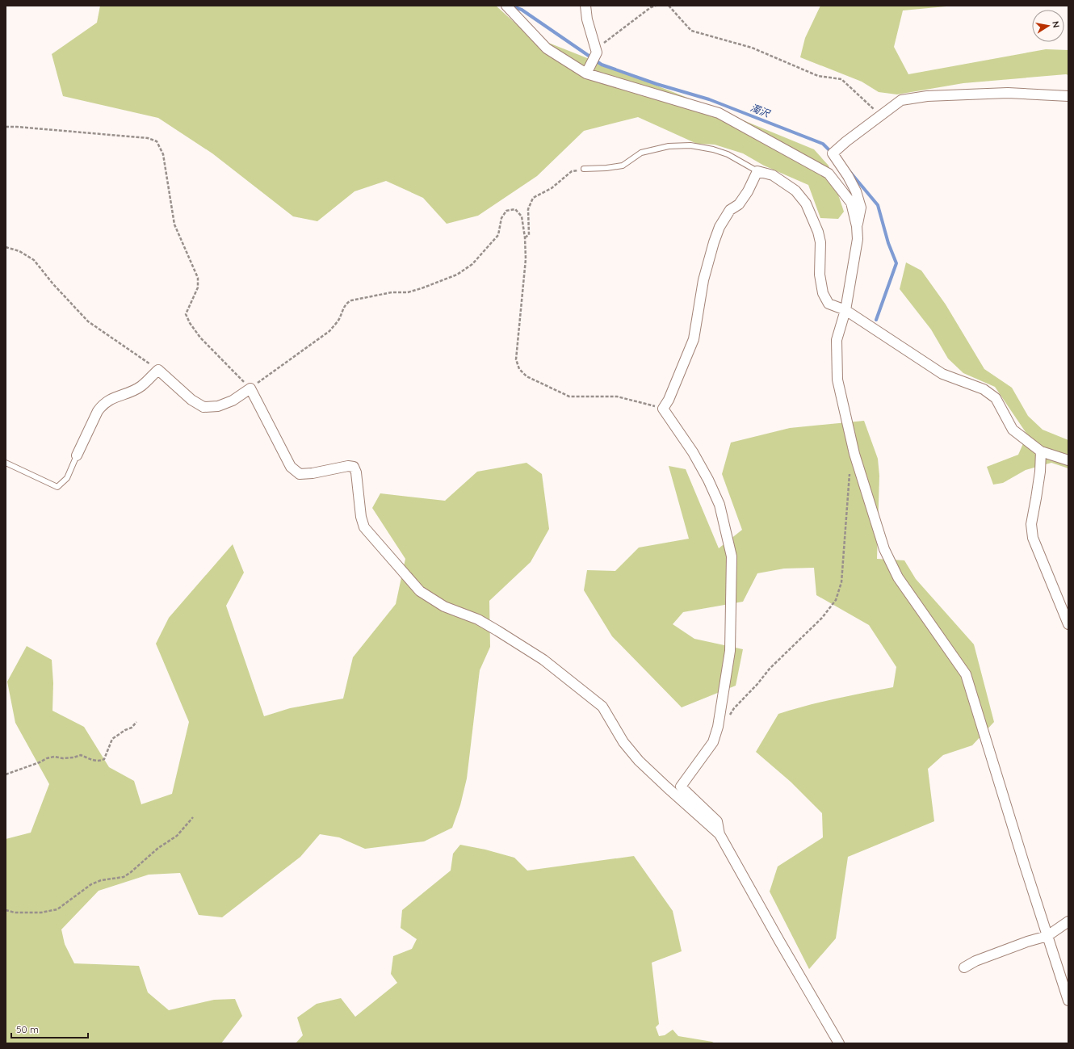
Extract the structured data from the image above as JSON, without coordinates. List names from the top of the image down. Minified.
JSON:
{"water":["濁沢"],"scale_bar":"50 m","north":"right"}
